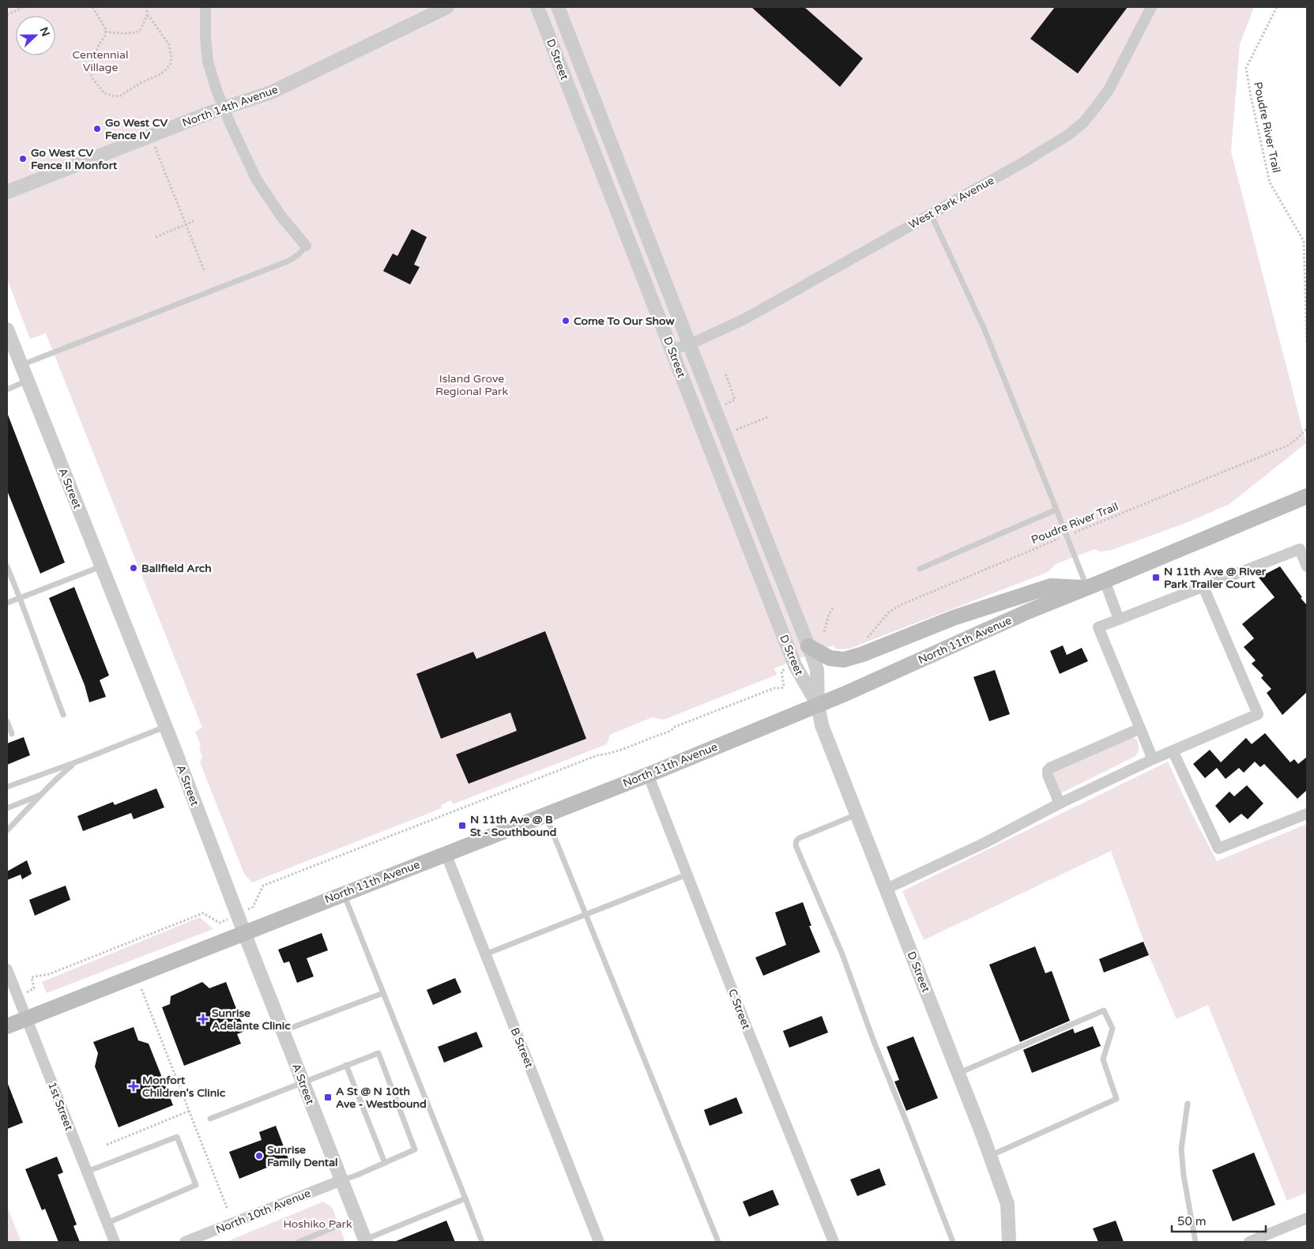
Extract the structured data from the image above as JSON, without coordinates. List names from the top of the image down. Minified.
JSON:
{"streets":{"main road":["North 11th Avenue"],"street":["D Street","North 14th Avenue","West Park Avenue","A Street","C Street","B Street","1st Street","North 10th Avenue"],"path":["Poudre River Trail"]},"crossings":[["D Street","West Park Avenue"],["D Street","North 11th Avenue"],["A Street","North 11th Avenue"],["A Street","North 10th Avenue"],["North 11th Avenue","C Street"],["North 11th Avenue","B Street"],["North 11th Avenue","1st Street"]],"parks":["Centennial Village","Island Grove Regional Park","Hoshiko Park"],"places":{"other":["Go West CV Fence IV","Go West CV Fence II Monfort","Come To Our Show","Ballfield Arch","Sunrise Family Dental"],"transit":["N 11th Ave @ River Park Trailer Court","N 11th Ave @ B St - Southbound","A St @ N 10th Ave - Westbound"],"health":["Sunrise Adelante Clinic","Monfort Children's Clinic"]},"scale_bar":"50 m","north":"right"}
